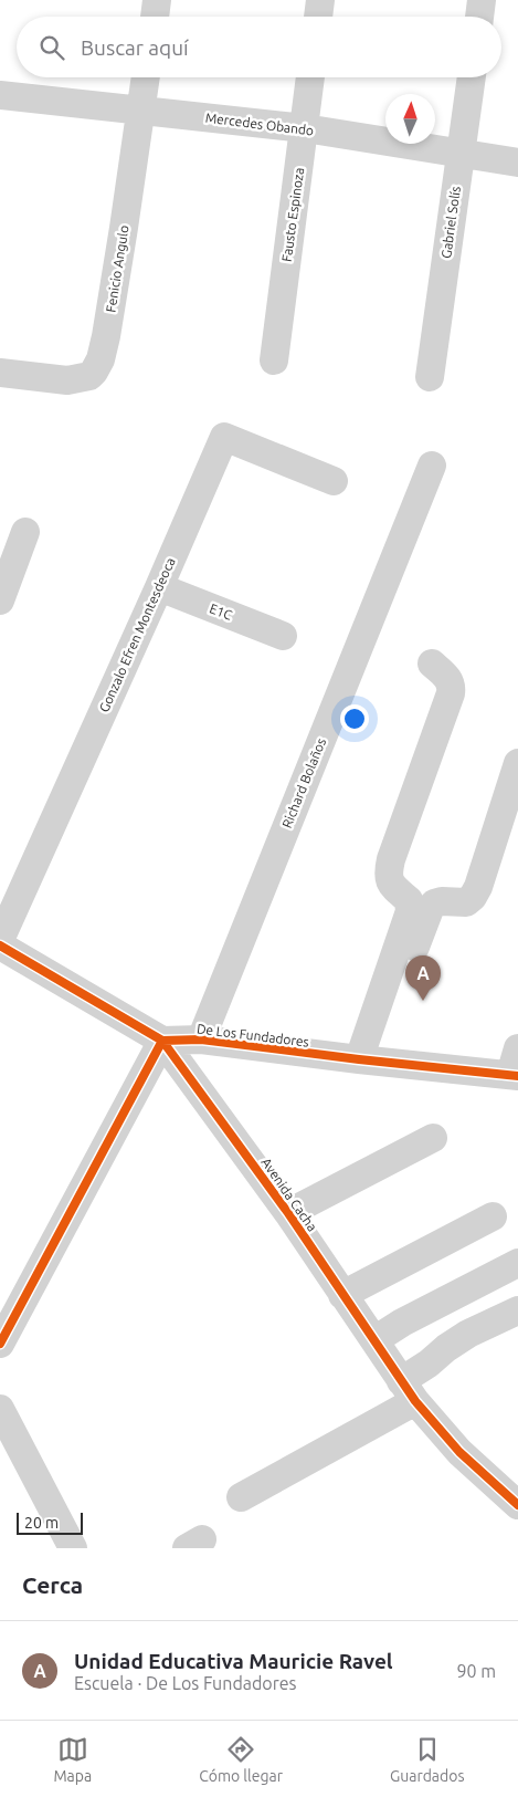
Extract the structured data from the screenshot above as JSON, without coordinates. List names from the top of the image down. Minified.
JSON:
{"streets":{"street":["Mercedes Obando","Fausto Espinoza","Gabriel Solís","Fenicio Angulo","E1C","Gonzalo Efren Montesdeoca","Richard Bolaños","De Los Fundadores","Avenida Cacha"]},"crossings":[["Mercedes Obando","Fausto Espinoza"],["Mercedes Obando","Gabriel Solís"],["Mercedes Obando","Fenicio Angulo"],["E1C","Gonzalo Efren Montesdeoca"],["Richard Bolaños","De Los Fundadores"],["De Los Fundadores","Avenida Cacha"]],"scale_bar":"20 m","north":"top","page":{"search":"Buscar aquí","pins":"A","scale":"20 m","heading":"Cerca","list":[{"mark":"A","name":"Unidad Educativa Mauricie Ravel","note":"Escuela · De Los Fundadores","value":"90 m"}],"nav":["Mapa","Cómo llegar","Guardados"]}}
